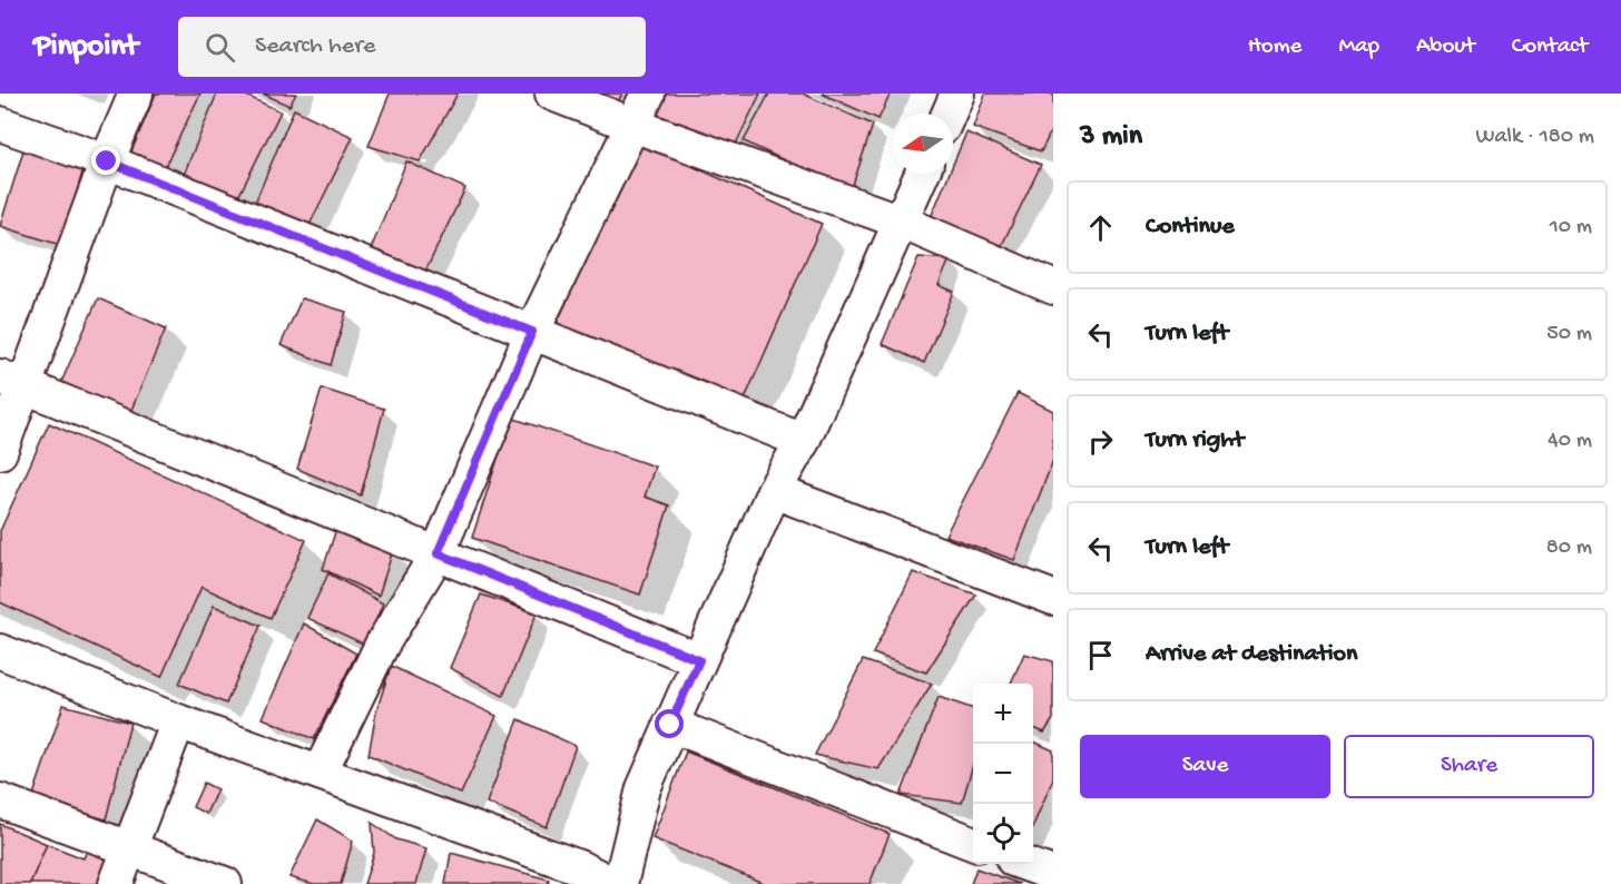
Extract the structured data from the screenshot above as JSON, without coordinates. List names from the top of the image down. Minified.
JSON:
{"north":"left","page":{"header":"Pinpoint","search":"Search here","nav":["Home","Map","About","Contact"],"heading":["3 min","Walk · 180 m"],"list":[["Continue","10 m"],["Turn left","50 m"],["Turn right","40 m"],["Turn left","80 m"],"Arrive at destination"],"map_buttons":["+","−"],"buttons":["Save","Share"]}}
